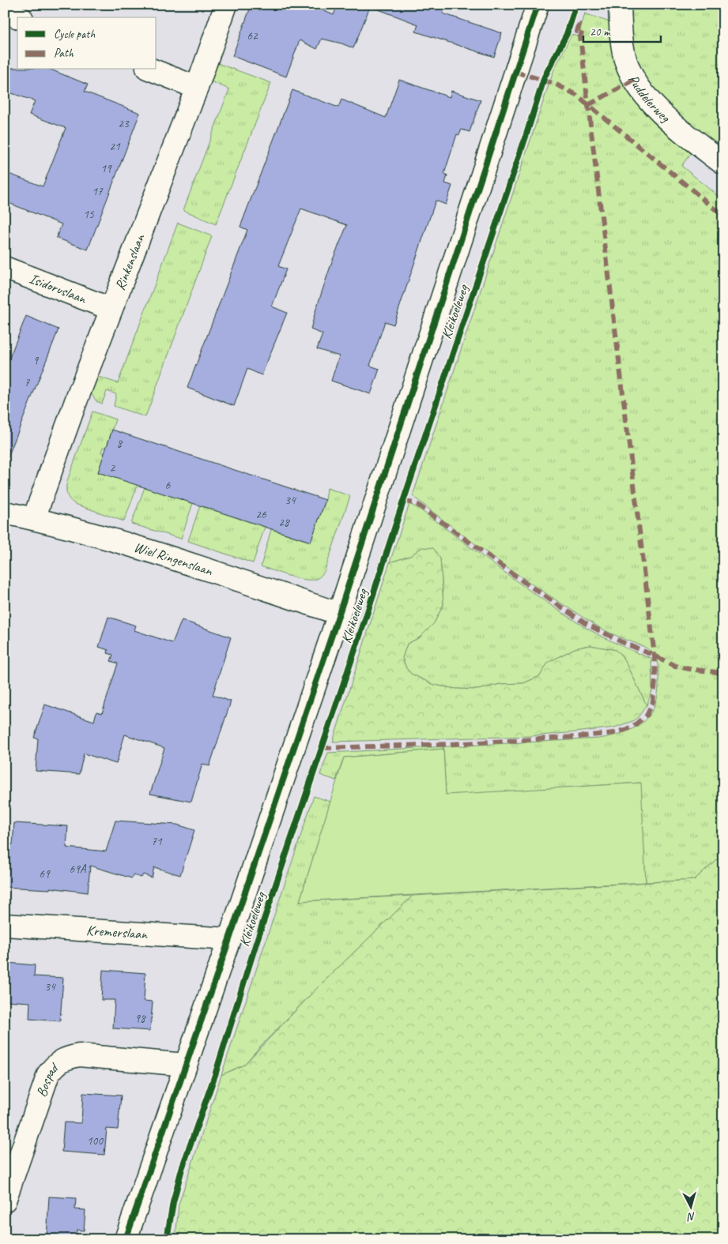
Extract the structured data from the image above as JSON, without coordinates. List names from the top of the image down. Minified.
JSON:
{"streets":{"street":["Puddelerweg","Rinkenslaan","Isidoruslaan","Kleikoeleweg","Wiel Ringenslaan","Kremerslaan","Bospad"]},"crossings":[["Rinkenslaan","Isidoruslaan"],["Rinkenslaan","Wiel Ringenslaan"],["Kleikoeleweg","Wiel Ringenslaan"],["Kleikoeleweg","Kremerslaan"],["Kleikoeleweg","Bospad"]],"house_numbers":["62","23","21","19","17","15","9","7","8","2","6","34","26","28","71","69A","69","34","98","100"],"legend":["Cycle path","Path"],"scale_bar":"20 m","north":"bottom"}
